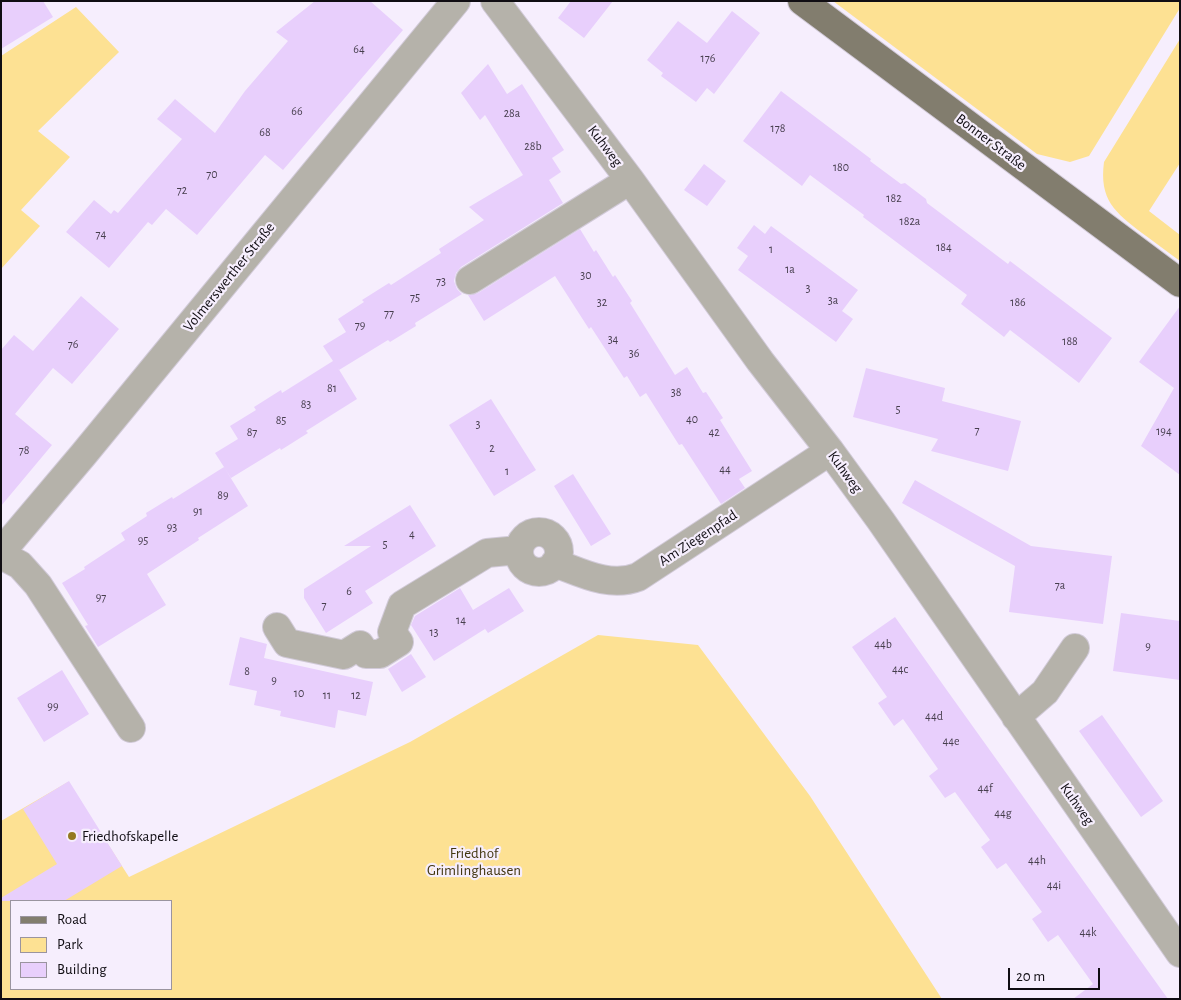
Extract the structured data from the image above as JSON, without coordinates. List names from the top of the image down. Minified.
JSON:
{"streets":{"main road":["Bonner Straße"],"street":["Kuhweg","Volmerswerther Straße","Am Ziegenpfad"]},"crossings":[["Kuhweg","Am Ziegenpfad"]],"parks":["Friedhof Grimlinghausen"],"places":["Friedhofskapelle"],"house_numbers":["64","176","66","28a","178","68","28b","180","70","72","182","182a","74","184","1","1a","30","73","3","75","3a","32","186","77","79","34","188","76","36","81","38","83","5","40","85","3","7","194","87","42","2","78","44","1","89","91","93","4","95","5","7a","6","97","7","14","13","44b","9","44c","8","9","10","11","12","99","44d","44e","44f","44g","44h","44i","44k"],"legend":["Road","Park","Building"],"scale_bar":"20 m"}
